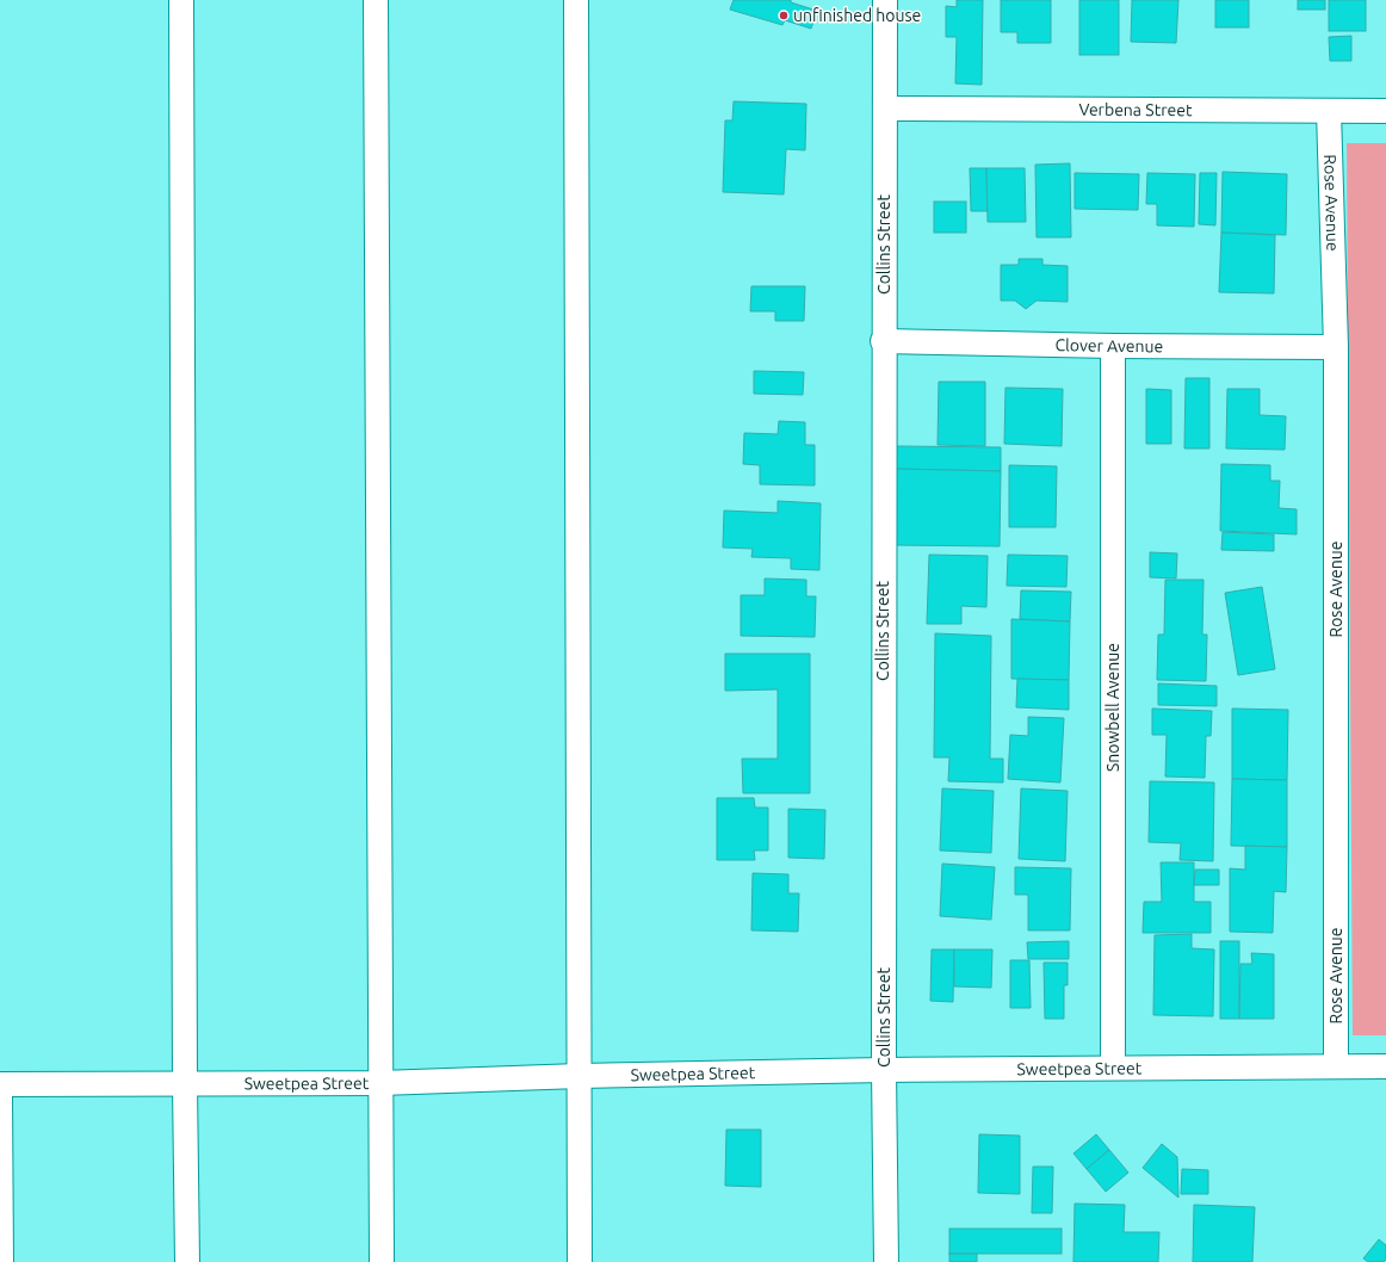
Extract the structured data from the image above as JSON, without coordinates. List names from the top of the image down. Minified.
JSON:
{"streets":{"street":["Verbena Street","Rose Avenue","Collins Street","Clover Avenue","Snowbell Avenue","Sweetpea Street"]},"crossings":[["Verbena Street","Rose Avenue"],["Verbena Street","Collins Street"],["Rose Avenue","Clover Avenue"],["Rose Avenue","Sweetpea Street"],["Collins Street","Clover Avenue"],["Collins Street","Sweetpea Street"],["Clover Avenue","Snowbell Avenue"],["Snowbell Avenue","Sweetpea Street"]],"places":["unfinished house"]}
